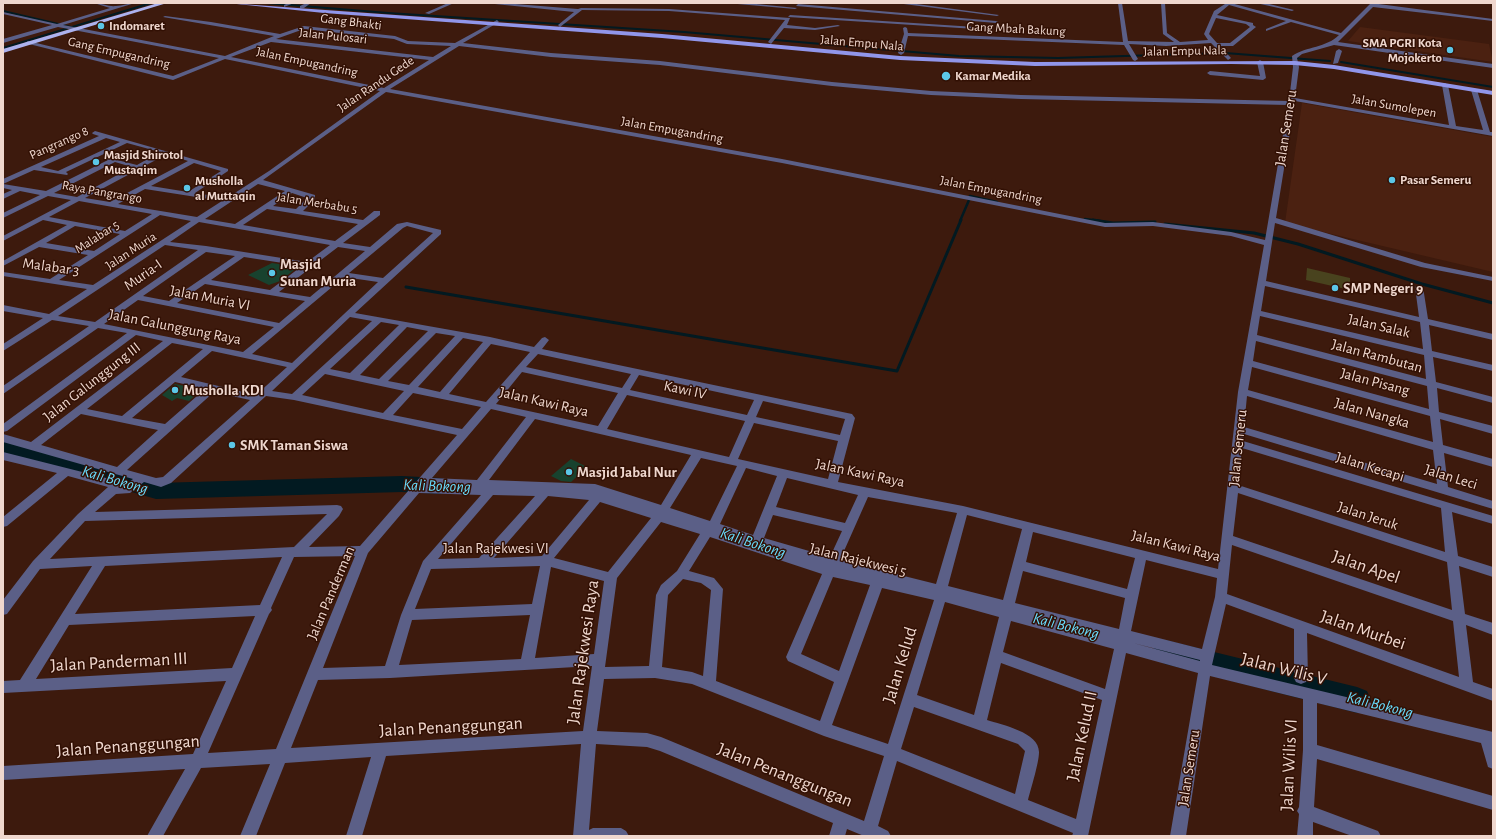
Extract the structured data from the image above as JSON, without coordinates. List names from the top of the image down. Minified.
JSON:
{"streets":{"main road":["Jalan Empu Nala"],"street":["Gang Bhakti","Gang Mbah Bakung","Jalan Pulosari","Gang Empugandring","Jalan Empugandring","Jalan Randu Gede","Jalan Sumolepen","Jalan Semeru","Pangrango 8","Raya Pangrango","Jalan Merbabu 5","Malabar 5","Jalan Muria","Malabar 3","Muria-I","Jalan Muria VI","Jalan Salak","Jalan Galunggung Raya","Jalan Rambutan","Jalan Galunggung III","Jalan Pisang","Kawi IV","Jalan Kawi Raya","Jalan Nangka","Jalan Kecapi","Jalan Leci","Jalan Jeruk","Jalan Rajekwesi VI","Jalan Rajekwesi 5","Jalan Apel","Jalan Panderman","Jalan Murbei","Jalan Rajekwesi Raya","Jalan Panderman III","Jalan Kelud","Jalan Wilis V","Jalan Penanggungan","Jalan Kelud II","Jalan Wilis VI"]},"crossings":[["Gang Bhakti","Jalan Pulosari"],["Gang Bhakti","Jalan Randu Gede"],["Gang Bhakti","Jalan Sumolepen"],["Gang Bhakti","Jalan Semeru"],["Jalan Pulosari","Gang Empugandring"],["Jalan Pulosari","Jalan Empugandring"],["Jalan Pulosari","Jalan Randu Gede"],["Jalan Empu Nala","Jalan Randu Gede"],["Jalan Empu Nala","Jalan Semeru"],["Gang Empugandring","Jalan Empugandring"],["Jalan Empugandring","Jalan Randu Gede"],["Jalan Empugandring","Jalan Semeru"],["Jalan Randu Gede","Jalan Muria"],["Jalan Sumolepen","Jalan Semeru"],["Jalan Semeru","Jalan Salak"],["Jalan Semeru","Jalan Rambutan"],["Jalan Semeru","Jalan Pisang"],["Jalan Semeru","Jalan Kawi Raya"],["Jalan Semeru","Jalan Nangka"],["Jalan Semeru","Jalan Kecapi"],["Jalan Semeru","Jalan Leci"],["Jalan Semeru","Jalan Jeruk"],["Jalan Semeru","Jalan Apel"],["Jalan Semeru","Jalan Murbei"],["Jalan Semeru","Jalan Wilis V"],["Raya Pangrango","Malabar 5"],["Raya Pangrango","Jalan Muria"],["Malabar 5","Malabar 3"],["Jalan Muria","Malabar 3"],["Jalan Muria","Jalan Galunggung Raya"],["Muria-I","Jalan Muria VI"],["Muria-I","Jalan Galunggung Raya"],["Jalan Galunggung Raya","Jalan Galunggung III"],["Kawi IV","Jalan Panderman"],["Jalan Kawi Raya","Jalan Panderman"],["Jalan Kawi Raya","Jalan Rajekwesi Raya"],["Jalan Kawi Raya","Jalan Kelud"],["Jalan Kawi Raya","Jalan Kelud II"],["Jalan Rajekwesi VI","Jalan Rajekwesi Raya"],["Jalan Rajekwesi 5","Jalan Panderman"],["Jalan Rajekwesi 5","Jalan Rajekwesi Raya"],["Jalan Rajekwesi 5","Jalan Kelud"],["Jalan Rajekwesi 5","Jalan Wilis V"],["Jalan Panderman","Jalan Penanggungan"],["Jalan Rajekwesi Raya","Jalan Penanggungan"],["Jalan Kelud","Jalan Wilis V"],["Jalan Kelud","Jalan Penanggungan"],["Jalan Wilis V","Jalan Kelud II"],["Jalan Wilis V","Jalan Wilis VI"]],"water":["Kali Bokong"],"places":["Indomaret","SMA PGRI Kota Mojokerto","Kamar Medika","Masjid Shirotol Mustaqim","Pasar Semeru","Musholla al Muttaqin","Masjid Sunan Muria","SMP Negeri 9","Musholla KDI","SMK Taman Siswa","Masjid Jabal Nur"]}
